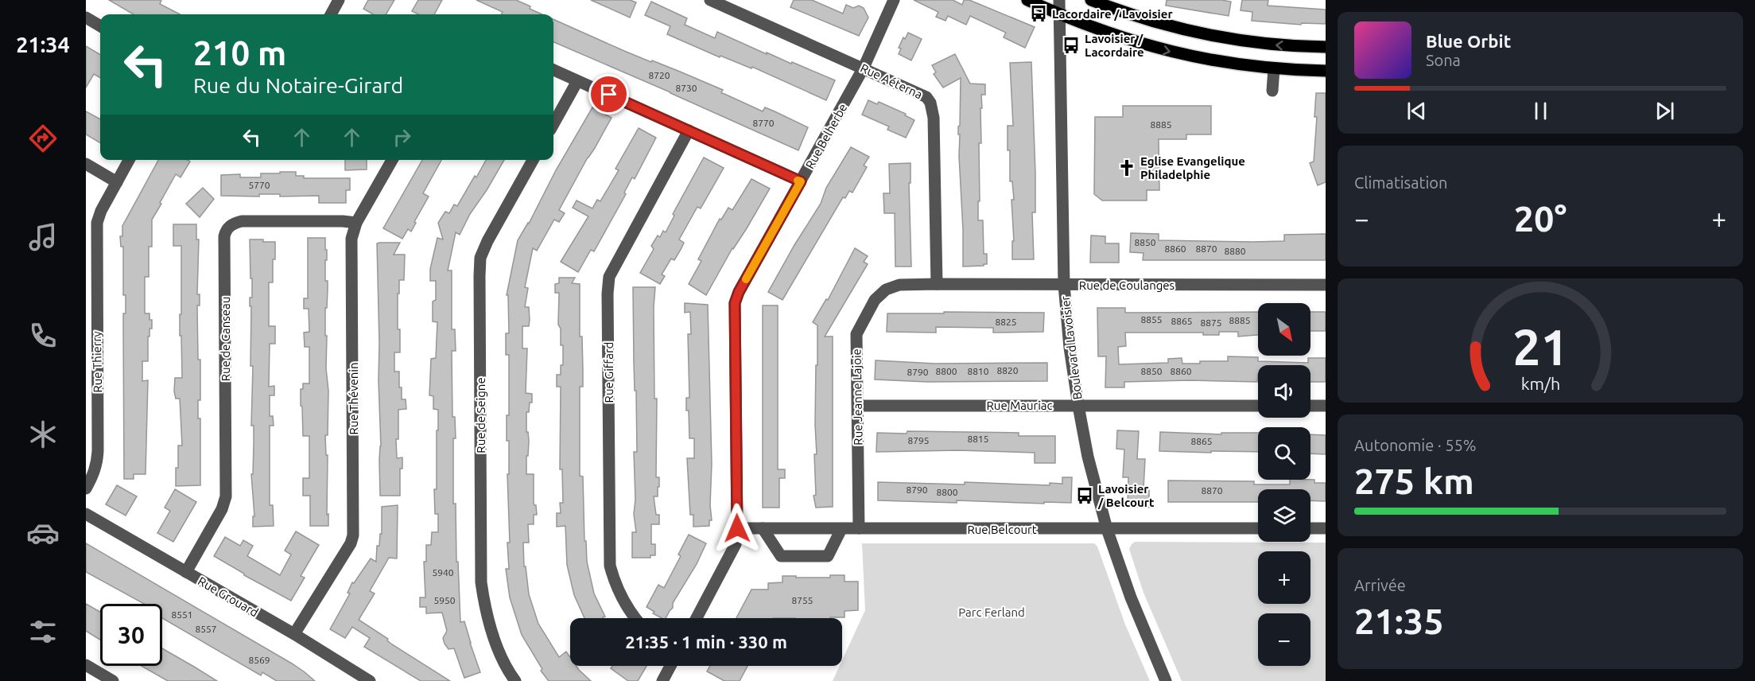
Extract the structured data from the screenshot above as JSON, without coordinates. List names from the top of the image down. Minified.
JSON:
{"streets":{"street":["Rue Aéterna","Rue Belherbe","Rue de Coulanges","Rue de Canseau","Boulevard Lavoisier","Rue Thierry","Rue Giffard","Rue Jeanne Lajoie","Rue Thévenin","Rue Mauriac","Rue de Seigne","Rue Belcourt","Rue Grouard"]},"crossings":[["Rue Aéterna","Rue Belherbe"],["Rue Aéterna","Rue de Coulanges"],["Rue Belherbe","Rue Belcourt"],["Rue de Coulanges","Boulevard Lavoisier"],["Rue de Coulanges","Rue Jeanne Lajoie"],["Rue de Canseau","Rue Thévenin"],["Rue de Canseau","Rue Grouard"],["Boulevard Lavoisier","Rue Mauriac"],["Boulevard Lavoisier","Rue Belcourt"],["Rue Jeanne Lajoie","Rue Mauriac"],["Rue Jeanne Lajoie","Rue Belcourt"],["Rue Thévenin","Rue Grouard"]],"parks":["Parc Ferland"],"places":{"bus stop":["Lacordaire / Lavoisier","Lavoisier / Lacordaire","Lavoisier / Belcourt"],"church":["Eglise Evangelique Philadelphie"]},"house_numbers":["8720","8730","8770","8885","5770","8850","8860","8870","8880","8855","8885","8865","8825","8875","8820","8800","8810","8850","8860","8790","8815","8795","8865","8790","8870","8800","5940","5950","8755","8551","8557","8569"],"north":"bottom right","page":{"tabs":"21:34","turn":["210 m","Rue du Notaire-Girard"],"song":["Blue Orbit","Sona"],"tile":["Climatisation",["Autonomie · 55%","275 km"],["Arrivée","21:35"]],"heat":["−","20°","+"],"map_buttons":["+","−"],"limit":"30","trip":"21:35 · 1 min · 330 m","gauge":["21","km/h"]}}
